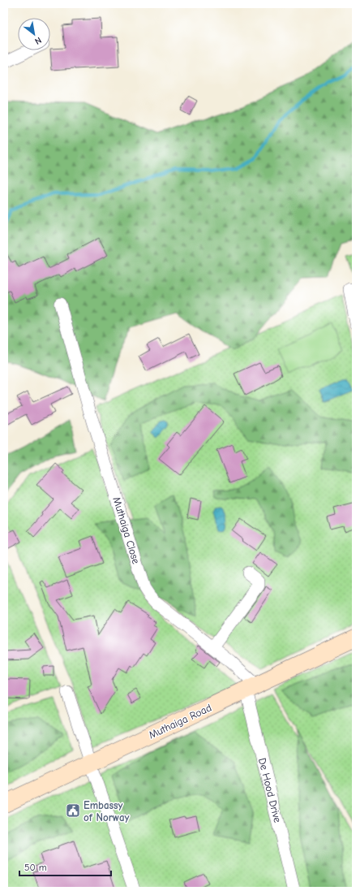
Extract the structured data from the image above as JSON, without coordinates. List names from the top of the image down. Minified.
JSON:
{"streets":{"main road":["Muthaiga Road"],"street":["Muthaiga Close","De Hood Drive"]},"crossings":[["Muthaiga Close","Muthaiga Road"],["Muthaiga Close","De Hood Drive"],["Muthaiga Road","De Hood Drive"]],"places":{"public building":["Embassy of Norway"]},"scale_bar":"50 m","north":"bottom right"}
